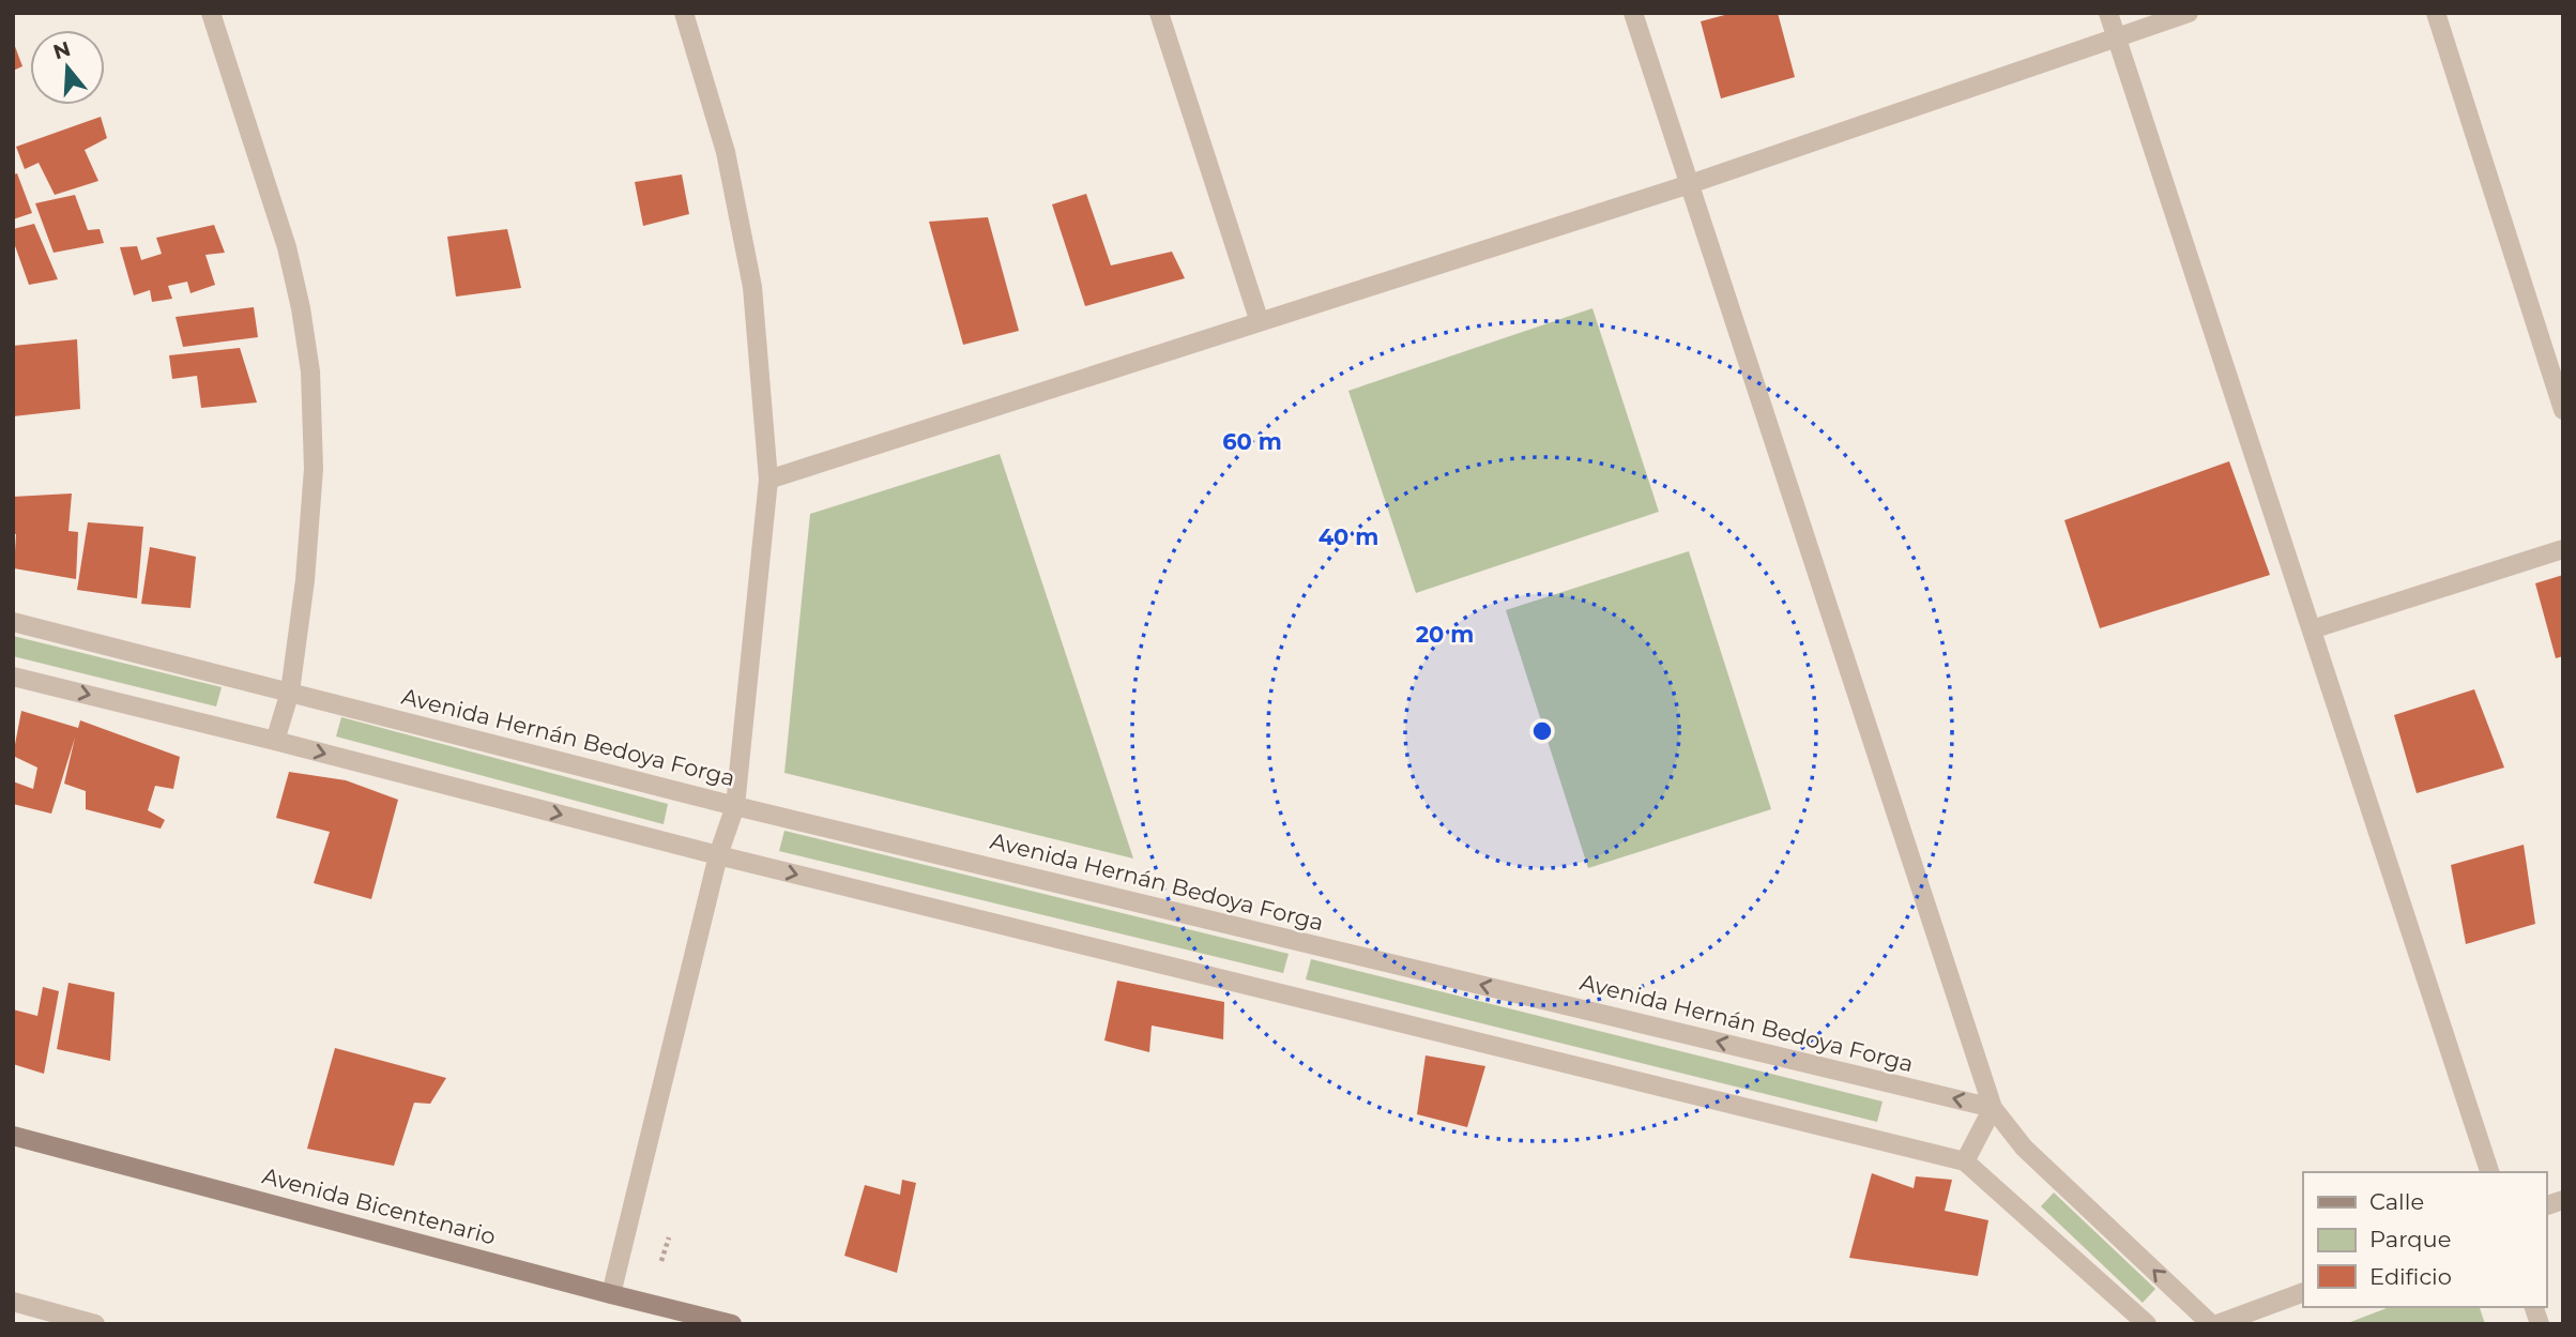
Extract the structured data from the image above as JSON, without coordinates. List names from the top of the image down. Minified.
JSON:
{"streets":{"main road":["Avenida Bicentenario"],"street":["Avenida Hernán Bedoya Forga"]},"legend":["Calle","Parque","Edificio"],"north":"top","rings":["60 m","40 m","20 m"]}
